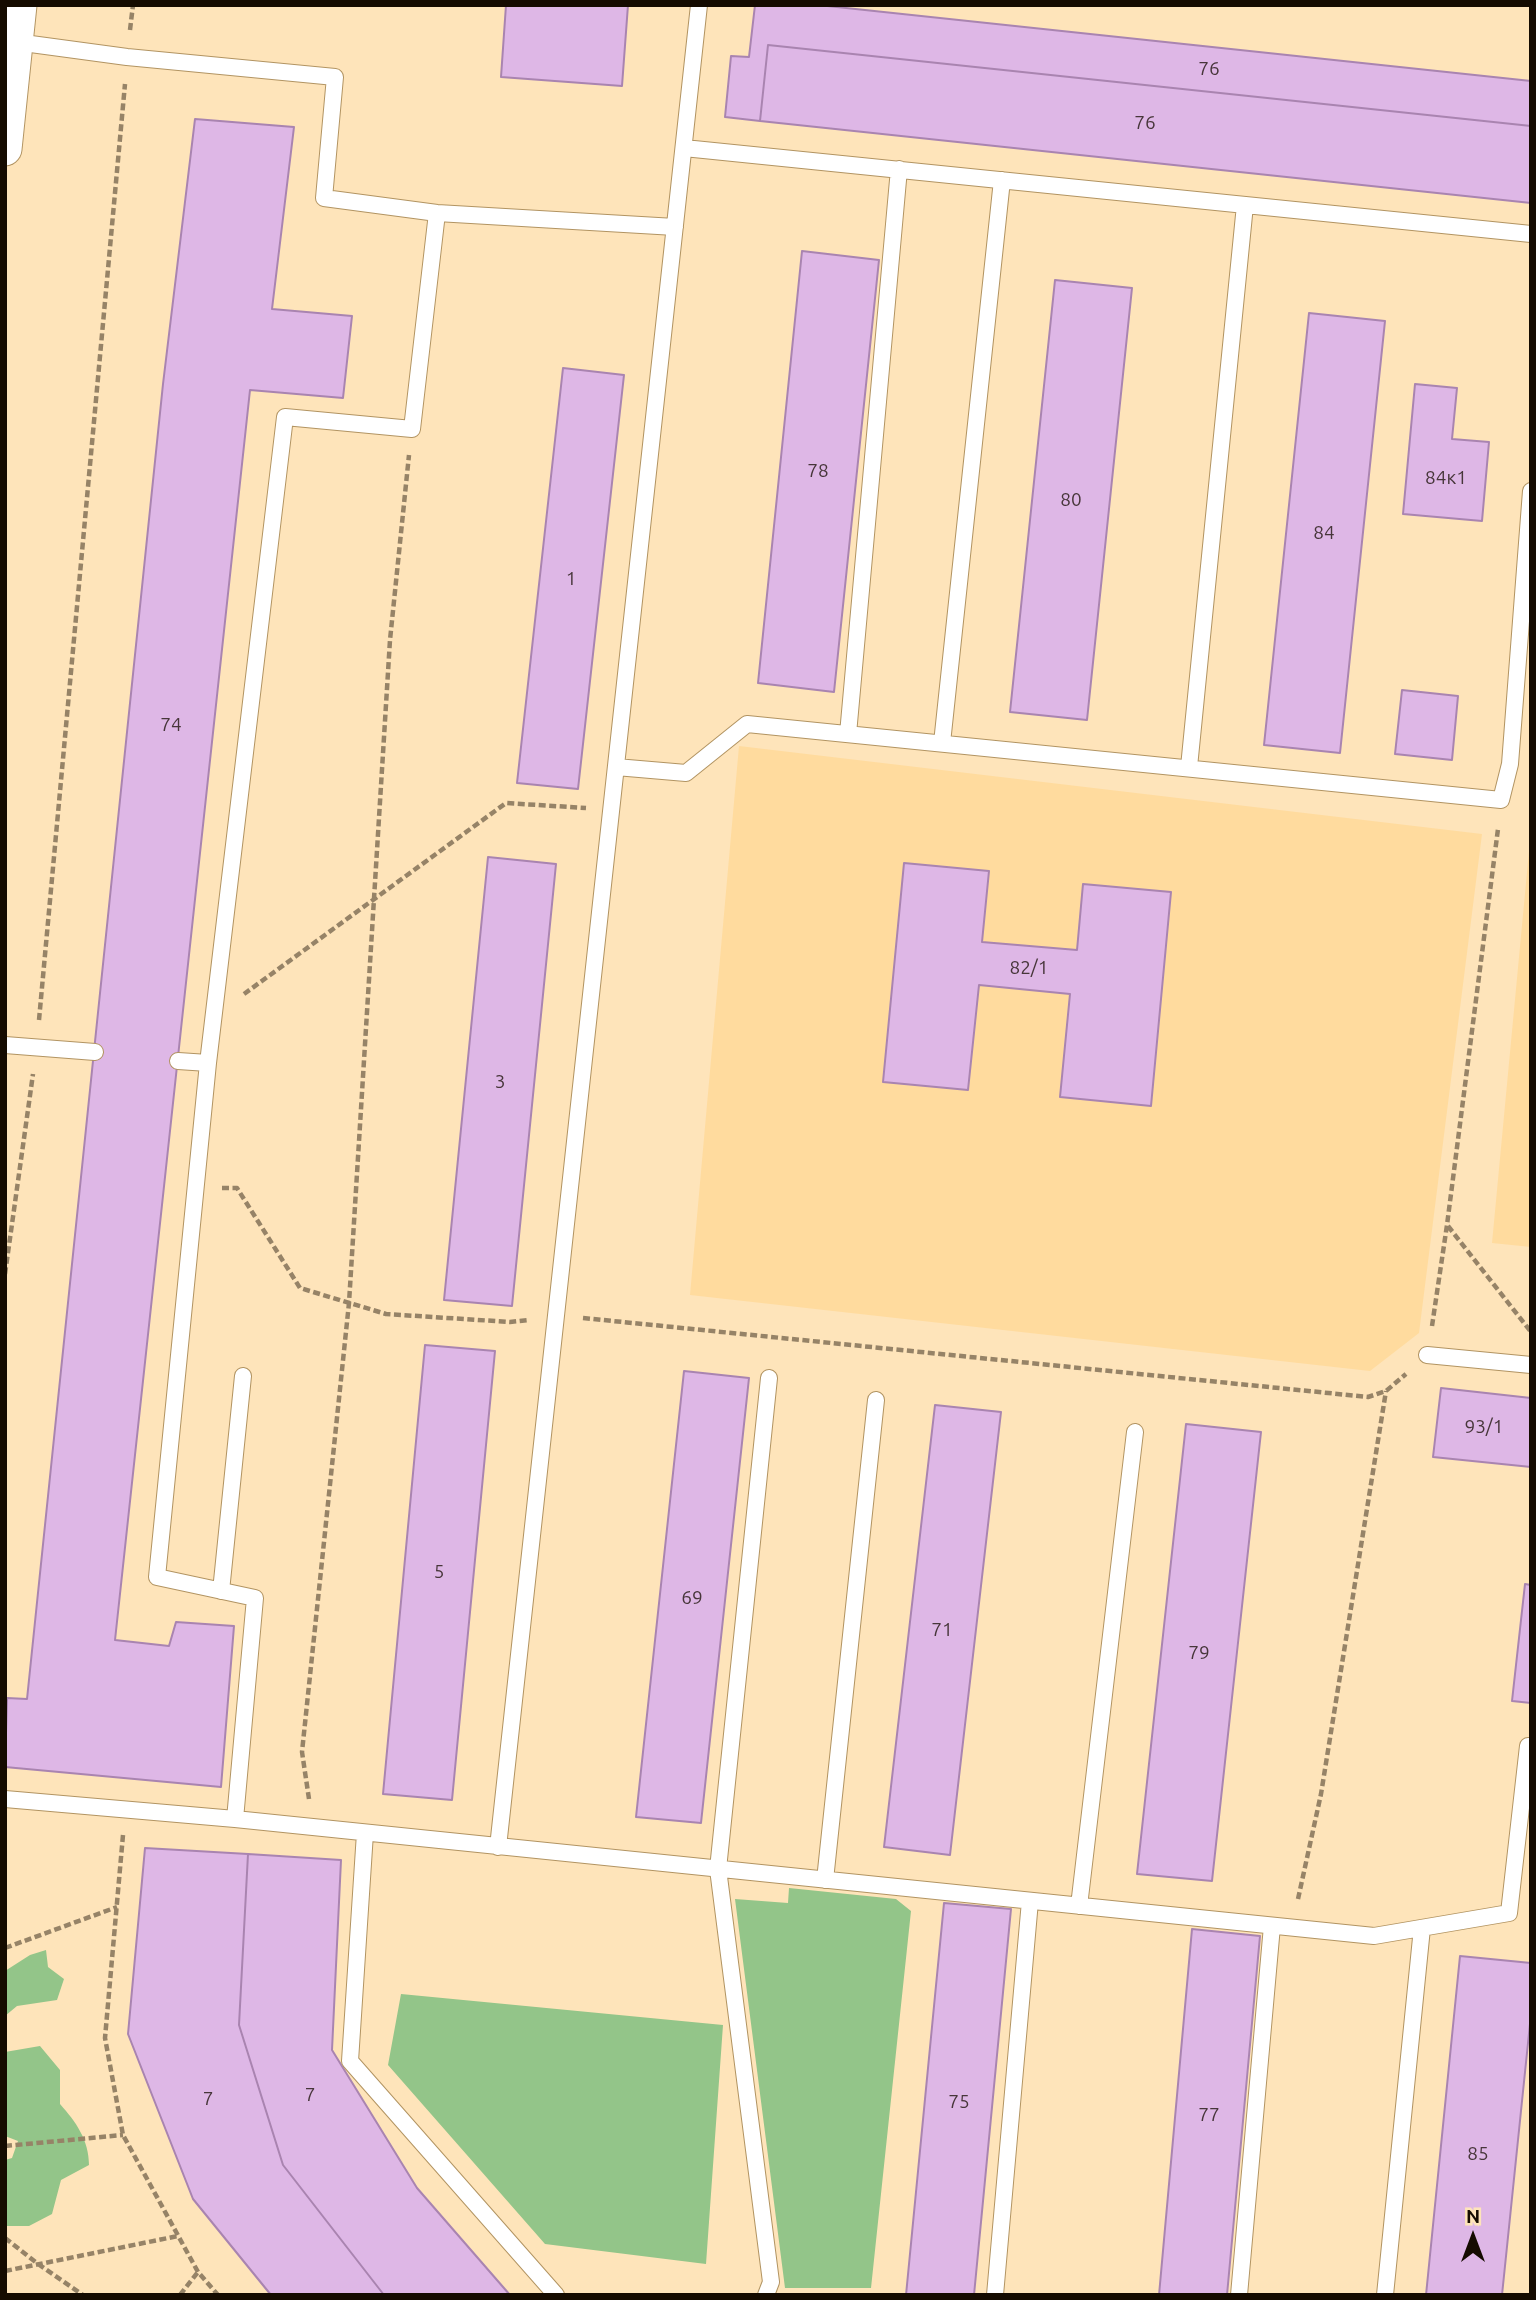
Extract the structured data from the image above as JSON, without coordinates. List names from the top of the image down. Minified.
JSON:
{"house_numbers":["76","76","78","84к1","80","84","1","74","82/1","3","93/1","5","69","71","79","7","7","75","77","85"],"north":"top"}
